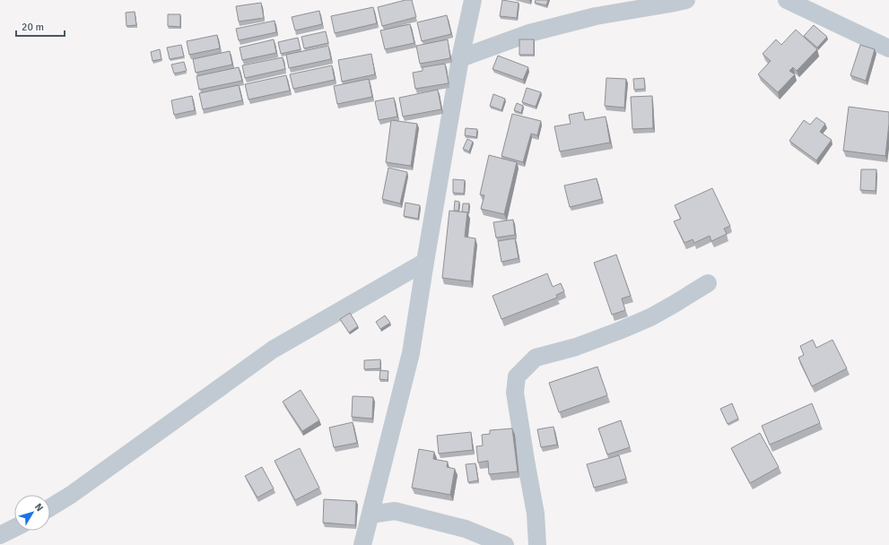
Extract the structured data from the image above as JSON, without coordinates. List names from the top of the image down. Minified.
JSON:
{"scale_bar":"20 m","north":"top right"}
